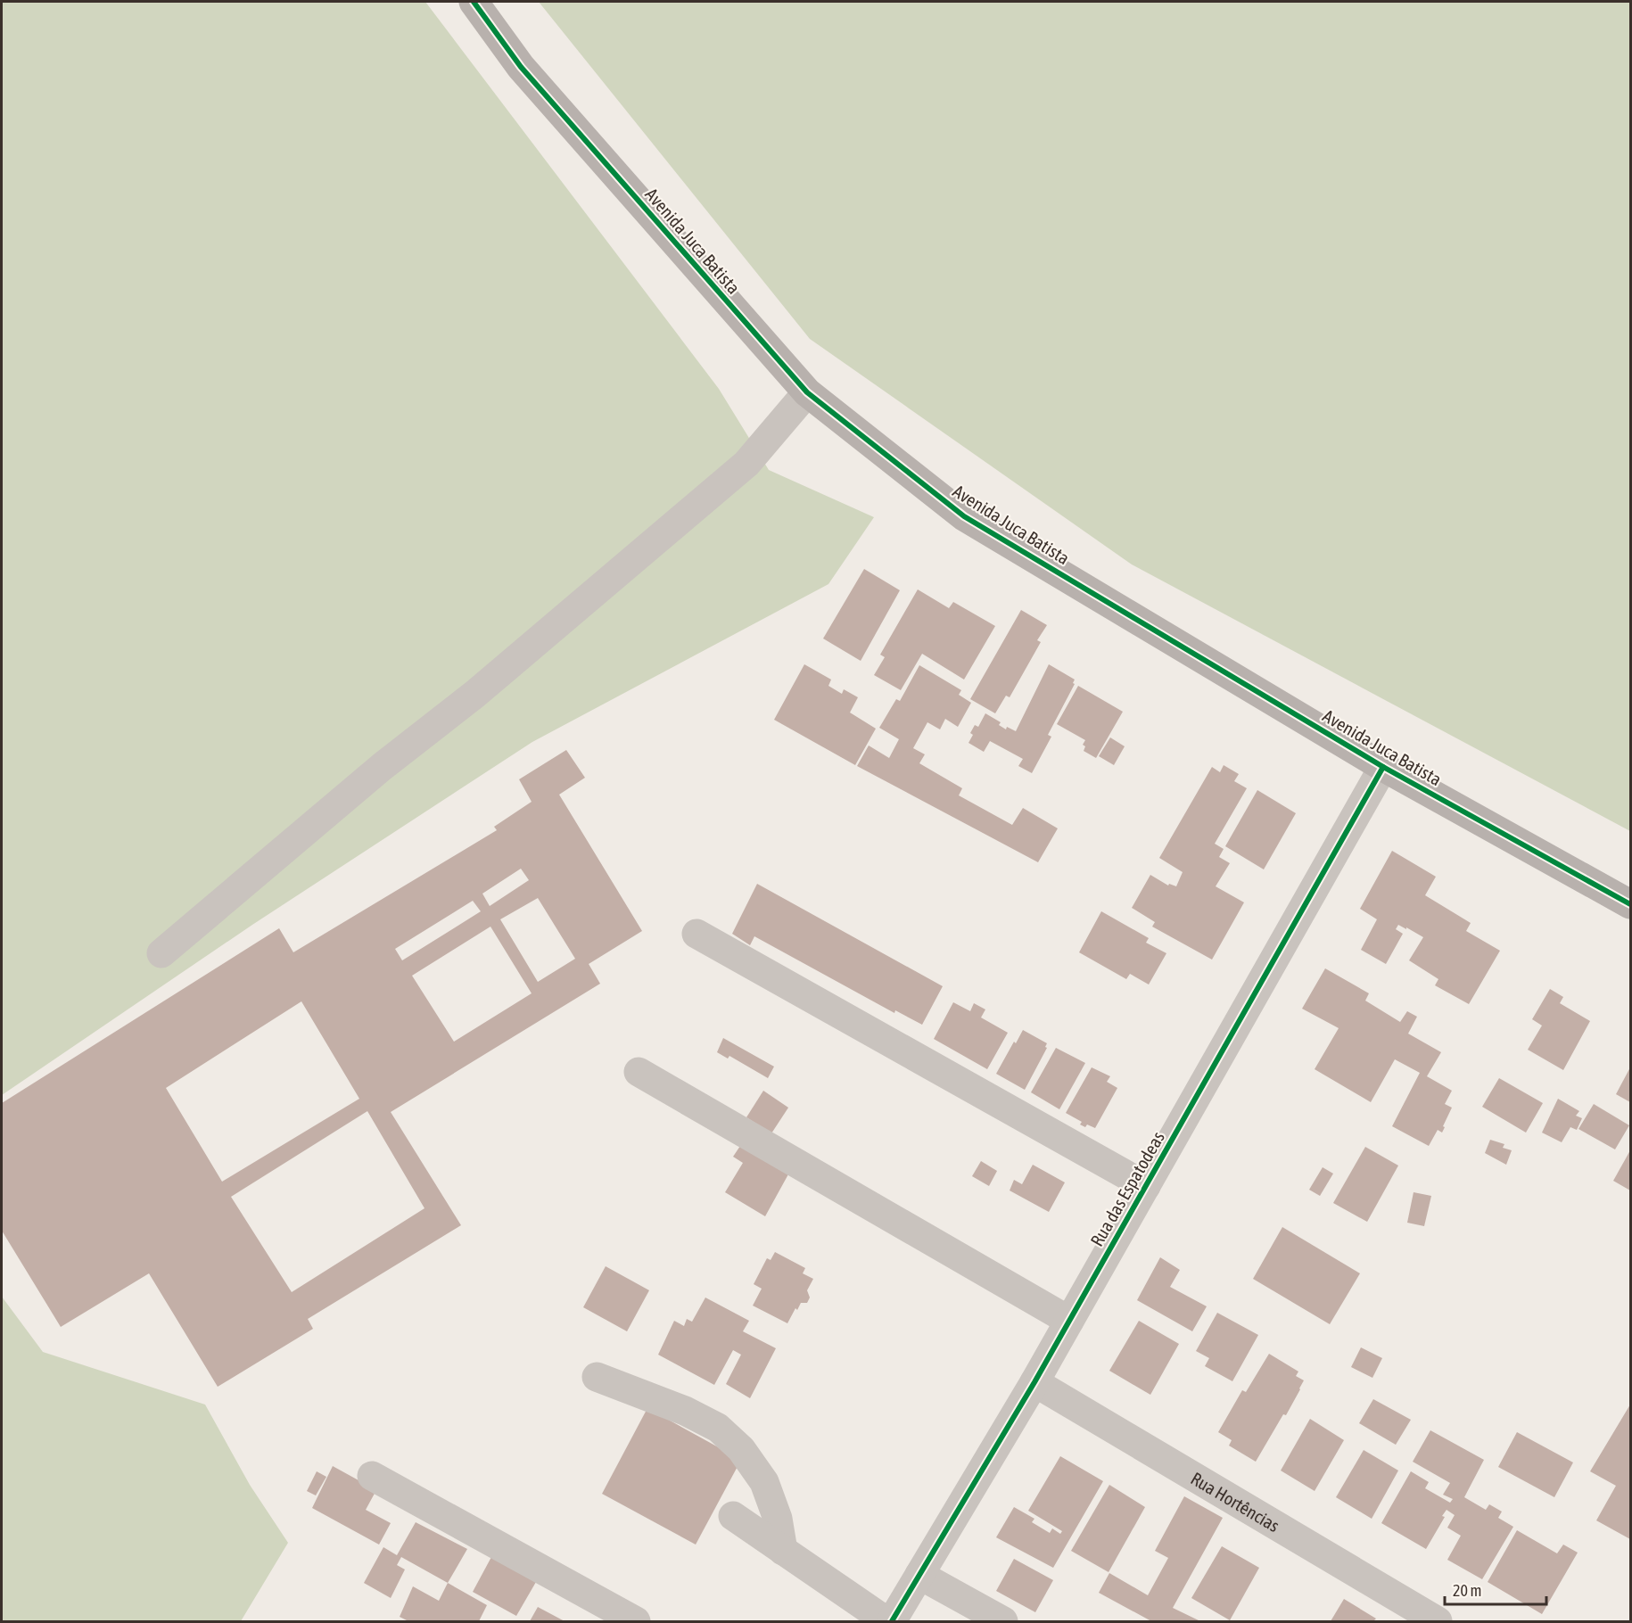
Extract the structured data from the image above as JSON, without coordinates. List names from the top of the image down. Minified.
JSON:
{"streets":{"main road":["Avenida Juca Batista"],"street":["Rua das Espatodeas","Rua Hortências"]},"crossings":[["Avenida Juca Batista","Rua das Espatodeas"],["Rua das Espatodeas","Rua Hortências"]],"scale_bar":"20 m"}
